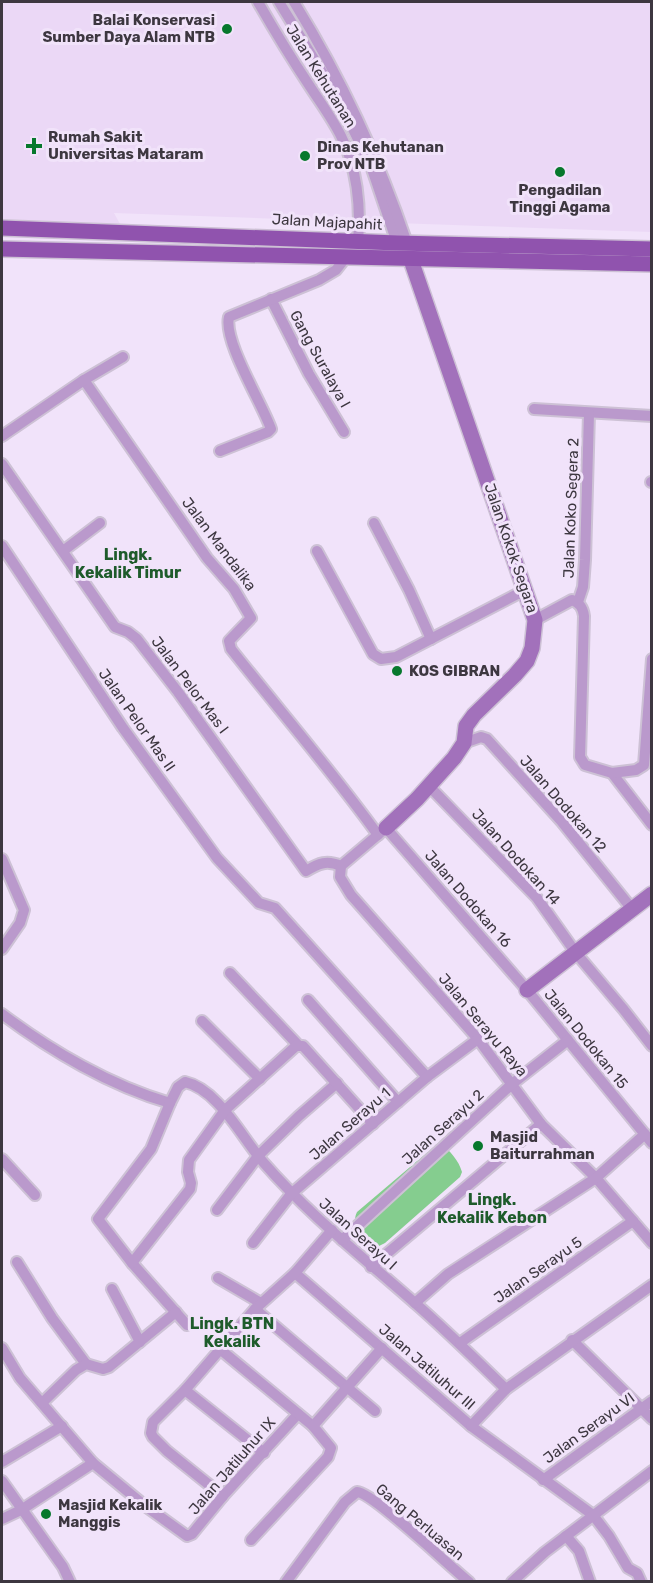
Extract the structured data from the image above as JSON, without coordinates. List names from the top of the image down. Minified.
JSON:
{"streets":{"main road":["Jalan Majapahit"],"street":["Jalan Kehutanan","Gang Suralaya I","Jalan Koko Segera 2","Jalan Mandalika","Jalan Kokok Segara","Jalan Pelor Mas I","Jalan Pelor Mas II","Jalan Dodokan 12","Jalan Dodokan 14","Jalan Dodokan 16","Jalan Serayu Raya","Jalan Dodokan 15","Jalan Serayu 1","Jalan Serayu 2","Jalan Serayu I","Jalan Serayu 5","Jalan Jatiluhur III","Jalan Serayu VI","Jalan Jatiluhur IX","Gang Perluasan"]},"crossings":[["Jalan Kehutanan","Jalan Majapahit"],["Jalan Mandalika","Jalan Kokok Segara"],["Jalan Mandalika","Jalan Dodokan 16"],["Jalan Kokok Segara","Jalan Dodokan 12"],["Jalan Kokok Segara","Jalan Dodokan 14"],["Jalan Kokok Segara","Jalan Dodokan 16"],["Jalan Pelor Mas I","Jalan Serayu Raya"],["Jalan Pelor Mas II","Jalan Serayu 1"],["Jalan Dodokan 16","Jalan Dodokan 15"],["Jalan Serayu Raya","Jalan Dodokan 15"],["Jalan Serayu Raya","Jalan Serayu 1"],["Jalan Serayu Raya","Jalan Serayu 2"],["Jalan Serayu Raya","Jalan Serayu 5"],["Jalan Dodokan 15","Jalan Serayu 2"],["Jalan Dodokan 15","Jalan Serayu I"],["Jalan Serayu 1","Jalan Serayu I"],["Jalan Serayu 2","Jalan Serayu I"],["Jalan Serayu I","Jalan Serayu 5"],["Jalan Jatiluhur III","Jalan Serayu VI"]],"districts":["Lingk. Kekalik Timur","Lingk. Kekalik Kebon","Lingk. BTN Kekalik"],"places":{"other":["Balai Konservasi Sumber Daya Alam NTB","Dinas Kehutanan Prov NTB","Pengadilan Tinggi Agama","KOS GIBRAN","Masjid Baiturrahman","Masjid Kekalik Manggis"],"health":["Rumah Sakit Universitas Mataram"]}}
